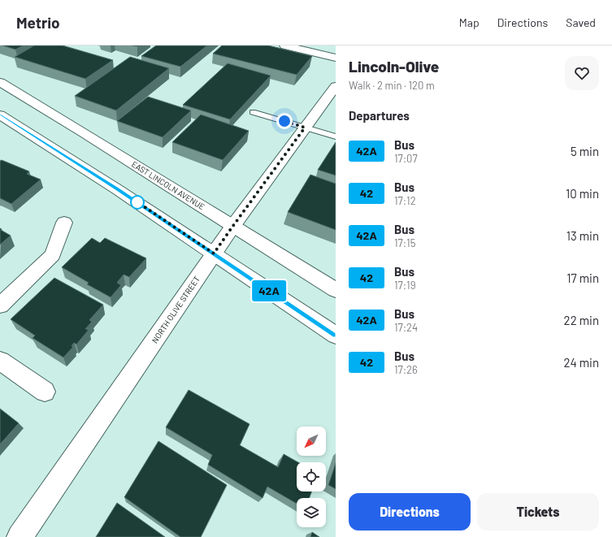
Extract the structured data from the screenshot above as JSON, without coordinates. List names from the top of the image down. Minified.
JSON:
{"streets":{"main road":["EAST LINCOLN AVENUE","NORTH OLIVE STREET"]},"crossings":[["EAST LINCOLN AVENUE","NORTH OLIVE STREET"]],"lines":["bus line 42A"],"north":"bottom left","page":{"header":"Metrio","nav":["Map","Directions","Saved"],"on_map":"42A","heading":[["Lincoln-Olive","Walk · 2 min · 120 m"],"Departures"],"list":[{"mark":"42A","name":"Bus","note":"17:07","value":"5 min"},{"mark":"42","name":"Bus","note":"17:12","value":"10 min"},{"mark":"42A","name":"Bus","note":"17:15","value":"13 min"},{"mark":"42","name":"Bus","note":"17:19","value":"17 min"},{"mark":"42A","name":"Bus","note":"17:24","value":"22 min"},{"mark":"42","name":"Bus","note":"17:26","value":"24 min"}],"buttons":["Directions","Tickets"]}}
